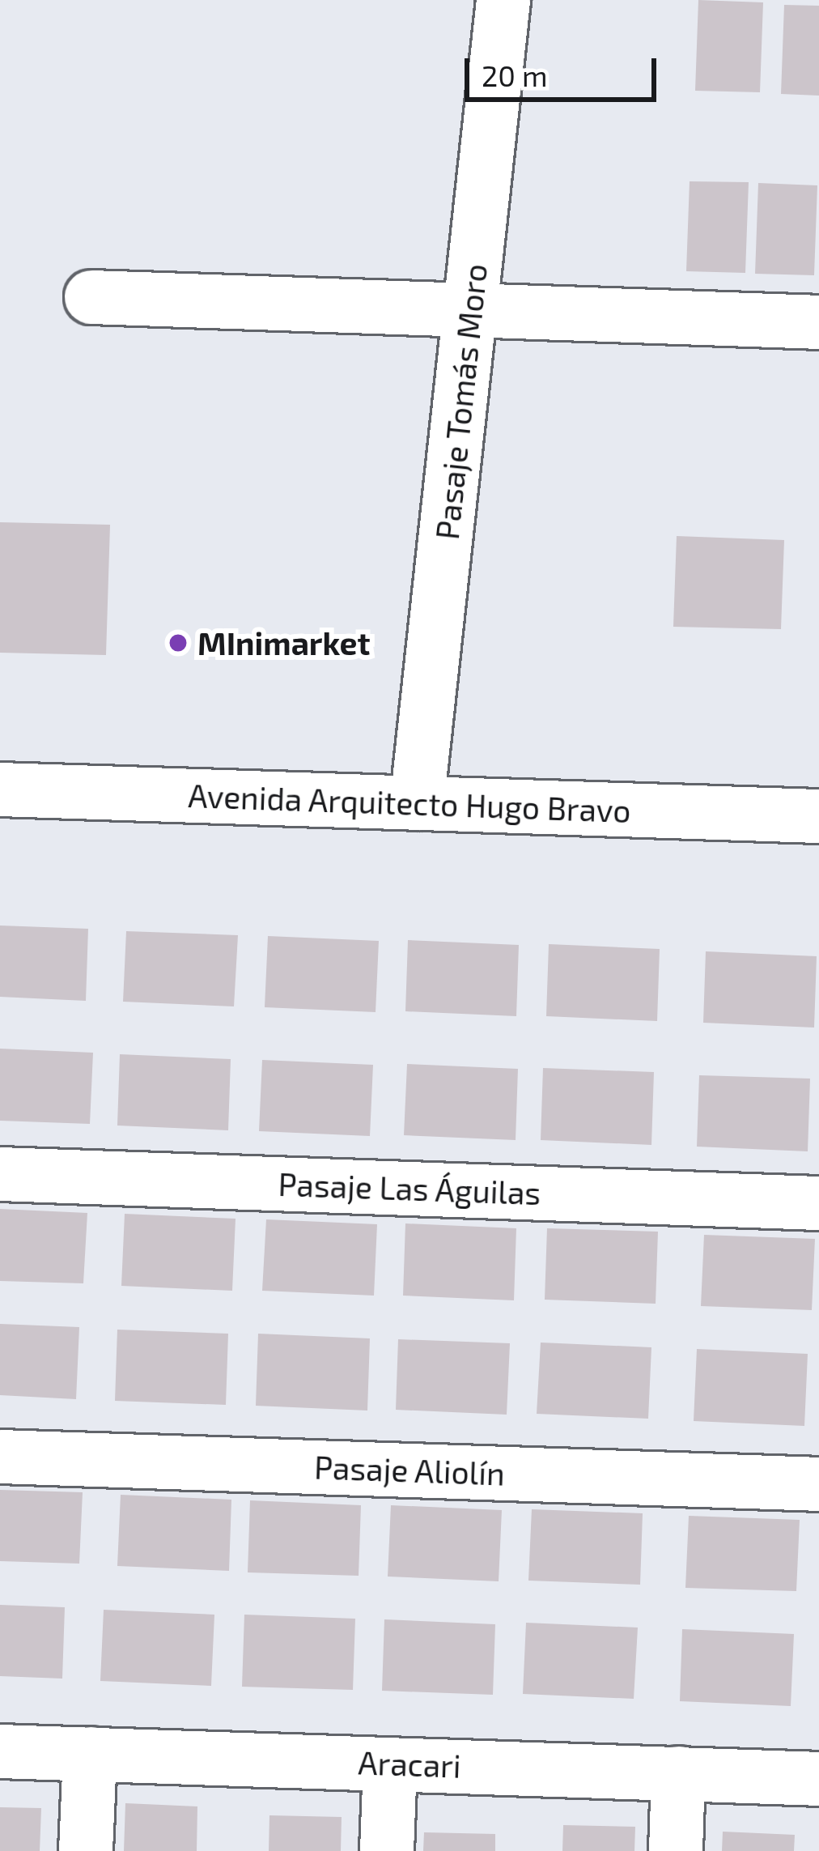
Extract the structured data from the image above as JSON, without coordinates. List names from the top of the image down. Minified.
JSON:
{"streets":{"street":["Pasaje Tomás Moro","Avenida Arquitecto Hugo Bravo","Pasaje Las Águilas","Pasaje Aliolín","Aracari"]},"crossings":[["Pasaje Tomás Moro","Avenida Arquitecto Hugo Bravo"]],"places":["MInimarket"],"scale_bar":"20 m"}
